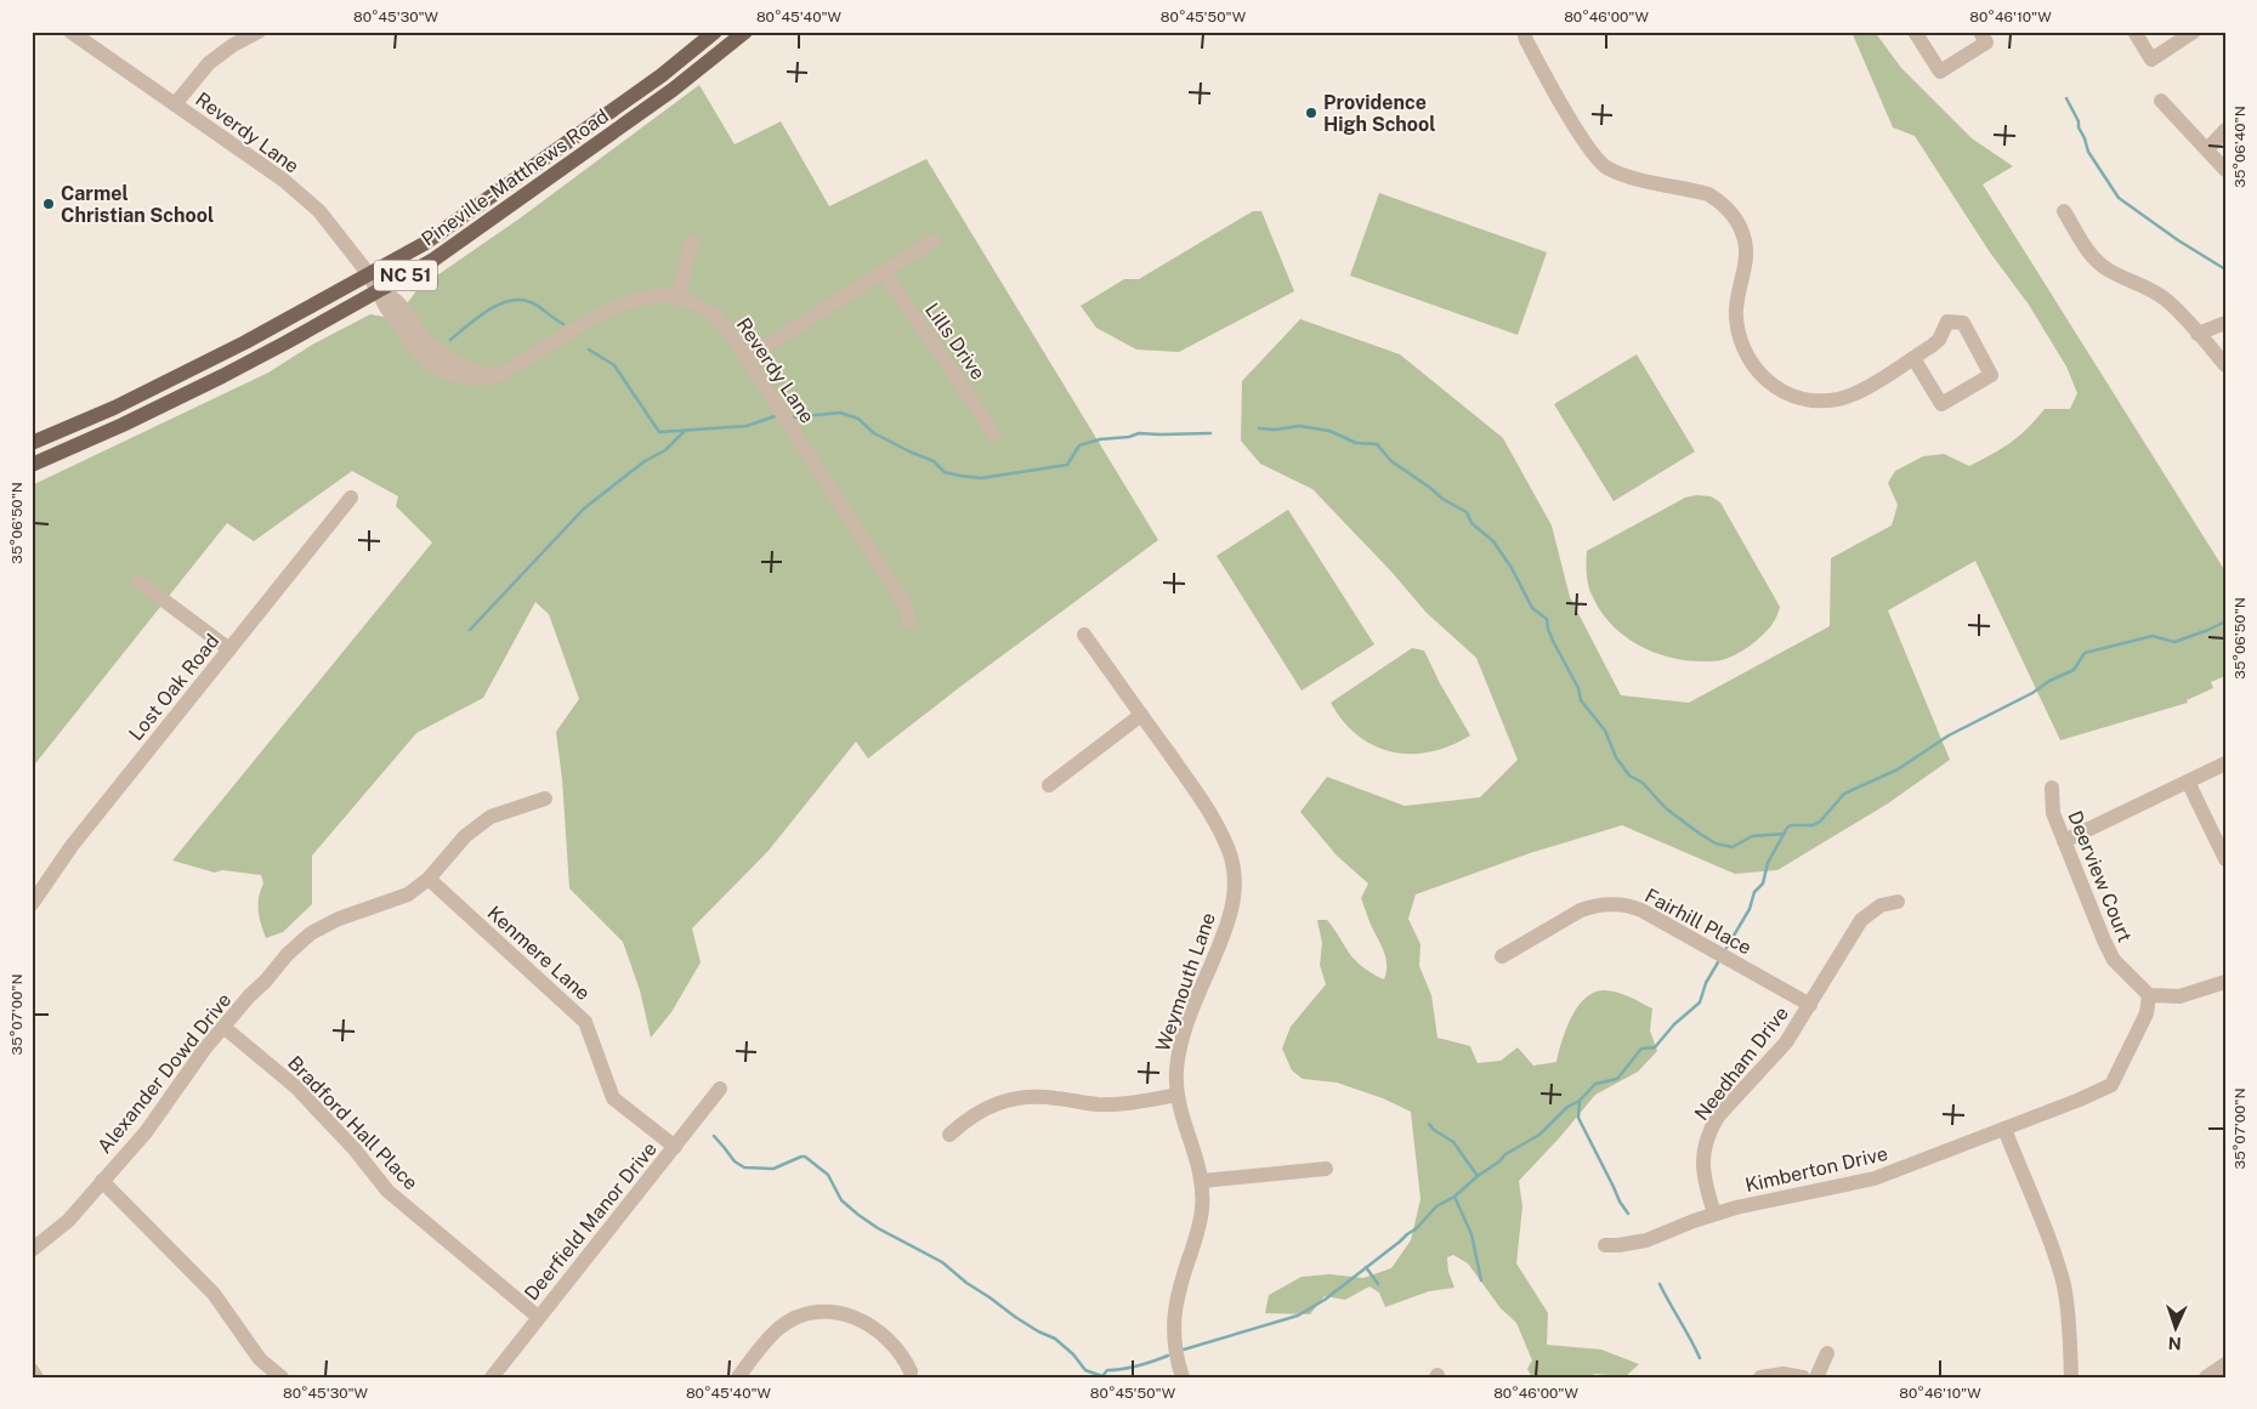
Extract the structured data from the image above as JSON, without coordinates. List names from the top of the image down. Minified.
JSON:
{"streets":{"main road":["Pineville-Matthews Road","NC 51"],"street":["Reverdy Lane","Lills Drive","Lost Oak Road","Deerview Court","Fairhill Place","Kenmere Lane","Weymouth Lane","Needham Drive","Alexander Dowd Drive","Bradford Hall Place","Kimberton Drive","Deerfield Manor Drive"]},"crossings":[["Reverdy Lane","Pineville-Matthews Road"],["Deerview Court","Kimberton Drive"],["Fairhill Place","Needham Drive"],["Kenmere Lane","Alexander Dowd Drive"],["Kenmere Lane","Deerfield Manor Drive"],["Needham Drive","Kimberton Drive"],["Alexander Dowd Drive","Bradford Hall Place"],["Bradford Hall Place","Deerfield Manor Drive"]],"places":["Providence High School","Carmel Christian School"],"north":"bottom","coordinates":["80°45'30\"W","80°45'40\"W","80°45'50\"W","80°46'00\"W","80°46'10\"W","35°06'40\"N","35°06'50\"N","35°07'00\"N"]}
